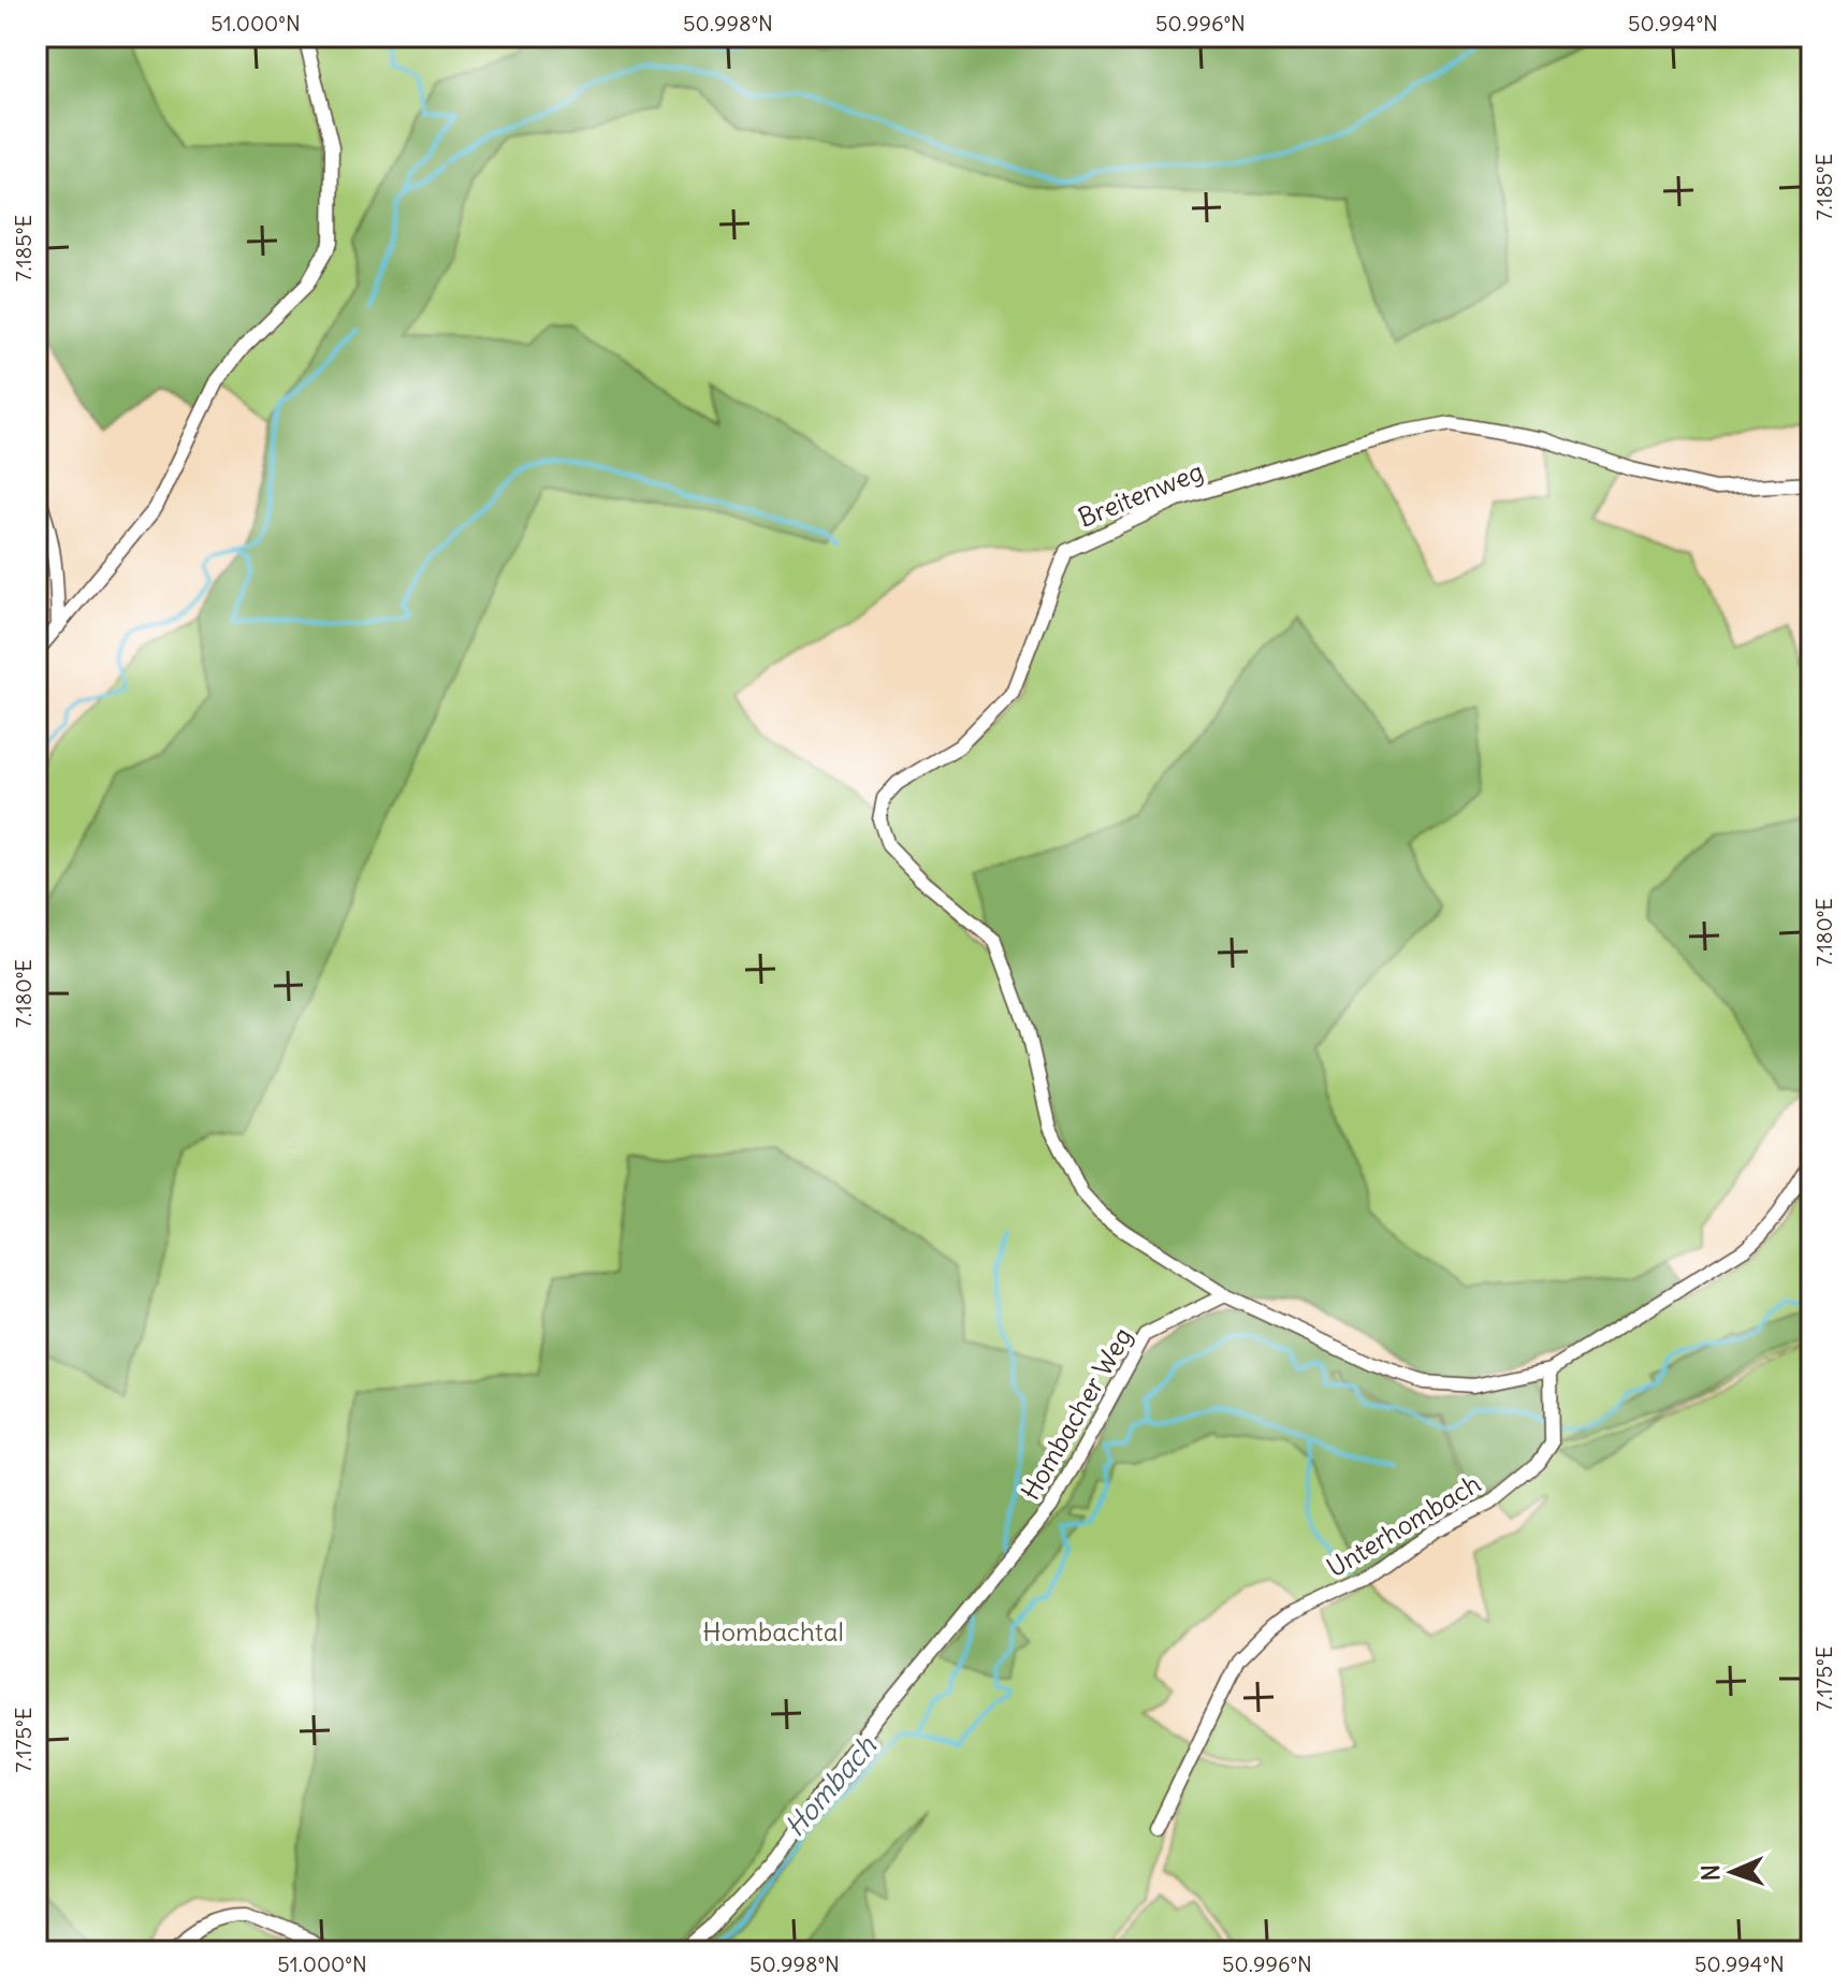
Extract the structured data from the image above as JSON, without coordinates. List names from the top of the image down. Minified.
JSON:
{"streets":{"street":["Breitenweg","Hombacher Weg","Unterhombach"]},"crossings":[["Breitenweg","Hombacher Weg"]],"water":["Hombach"],"parks":["Hombachtal"],"north":"left","coordinates":["51.000°N","50.998°N","50.996°N","50.994°N","7.185°E","7.180°E","7.175°E"]}
